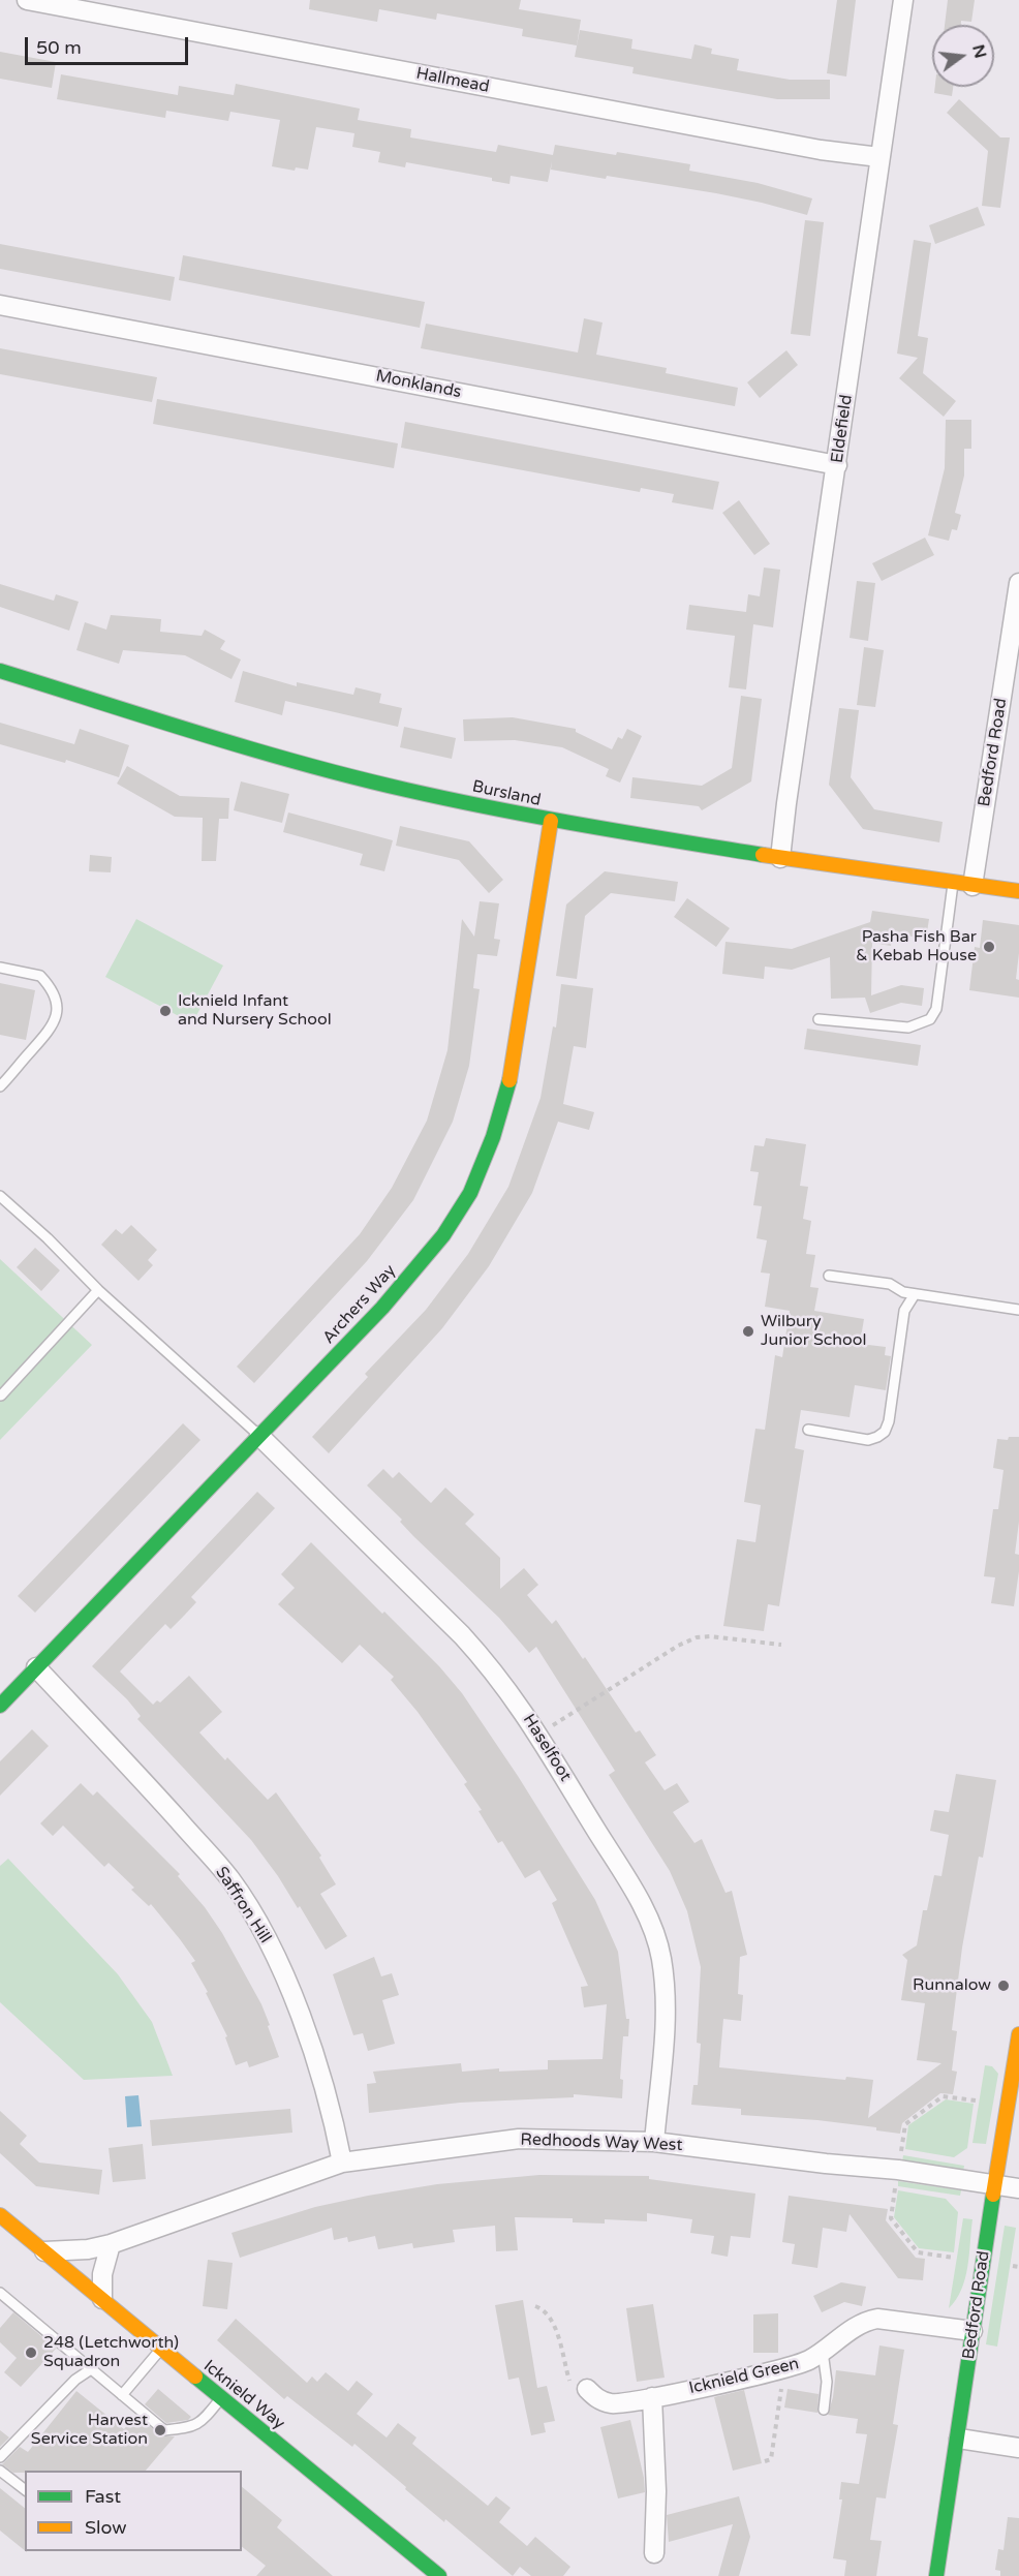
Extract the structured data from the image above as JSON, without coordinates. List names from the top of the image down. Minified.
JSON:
{"streets":{"street":["Hallmead","Monklands","Eldefield","Bedford Road","Bursland","Archers Way","Haselfoot","Saffron Hill","Redhoods Way West","Icknield Green","Icknield Way"]},"crossings":[["Hallmead","Eldefield"],["Monklands","Eldefield"],["Eldefield","Bursland"],["Bedford Road","Bursland"],["Bedford Road","Redhoods Way West"],["Bedford Road","Icknield Green"],["Bursland","Archers Way"],["Archers Way","Haselfoot"],["Archers Way","Saffron Hill"],["Haselfoot","Redhoods Way West"],["Saffron Hill","Redhoods Way West"],["Redhoods Way West","Icknield Way"]],"places":["Pasha Fish Bar & Kebab House","Icknield Infant and Nursery School","Wilbury Junior School","Runnalow","248 (Letchworth) Squadron","Harvest Service Station"],"legend":["Fast","Slow"],"scale_bar":"50 m","north":"right"}
